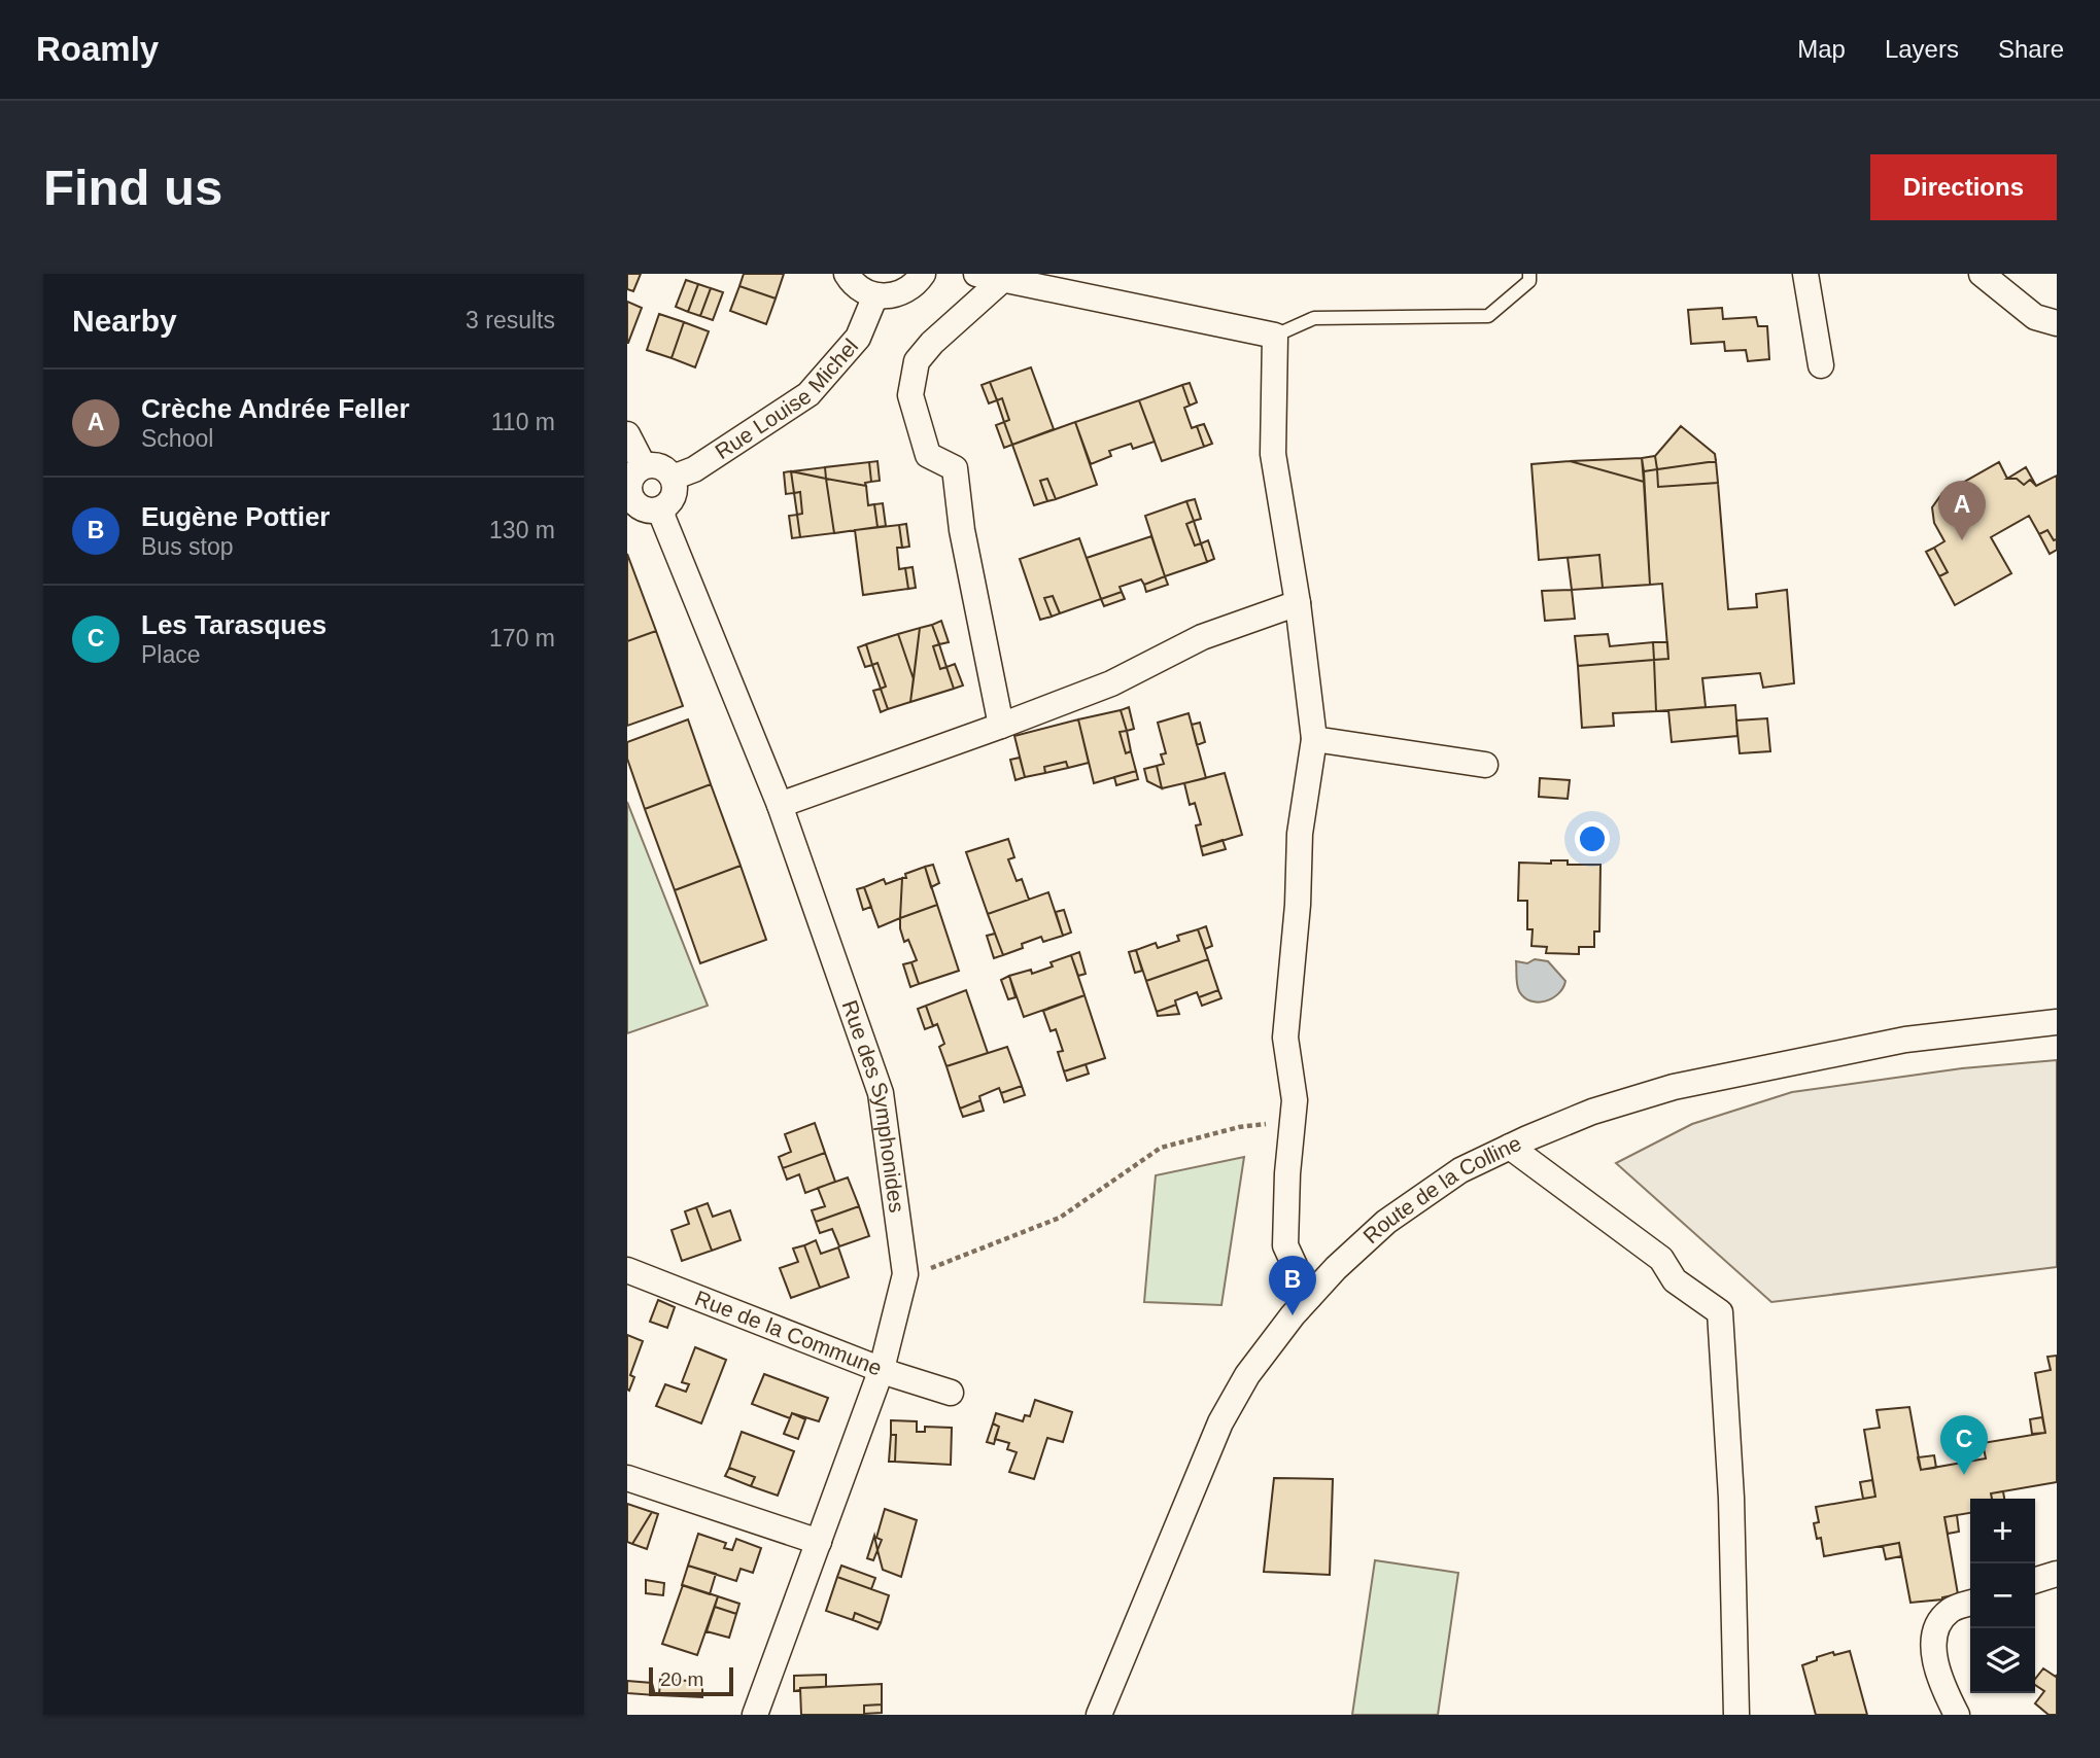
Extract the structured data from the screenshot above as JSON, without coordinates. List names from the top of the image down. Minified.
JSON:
{"streets":{"street":["Rue Louise Michel","Rue des Symphonides","Route de la Colline","Rue de la Commune"]},"crossings":[["Rue Louise Michel","Rue des Symphonides"],["Rue des Symphonides","Rue de la Commune"]],"scale_bar":"20 m","page":{"header":"Roamly","nav":["Map","Layers","Share"],"buttons":"Directions","title":"Find us","heading":["Nearby","3 results"],"list":[{"mark":"A","name":"Crèche Andrée Feller","note":"School","value":"110 m"},{"mark":"B","name":"Eugène Pottier","note":"Bus stop","value":"130 m"},{"mark":"C","name":"Les Tarasques","note":"Place","value":"170 m"}],"pins":["A","B","C"],"map_buttons":["+","−"],"scale":"20 m"}}
